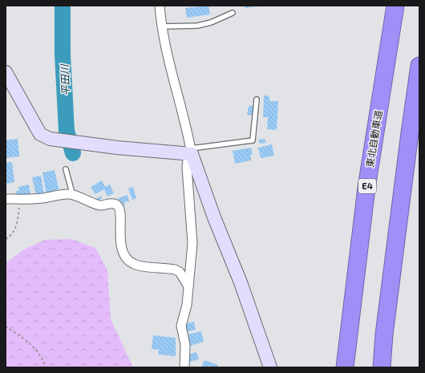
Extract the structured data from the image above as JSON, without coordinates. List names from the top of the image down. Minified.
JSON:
{"streets":{"highway":["東北自動車道","E4"]},"water":["平田川"]}
